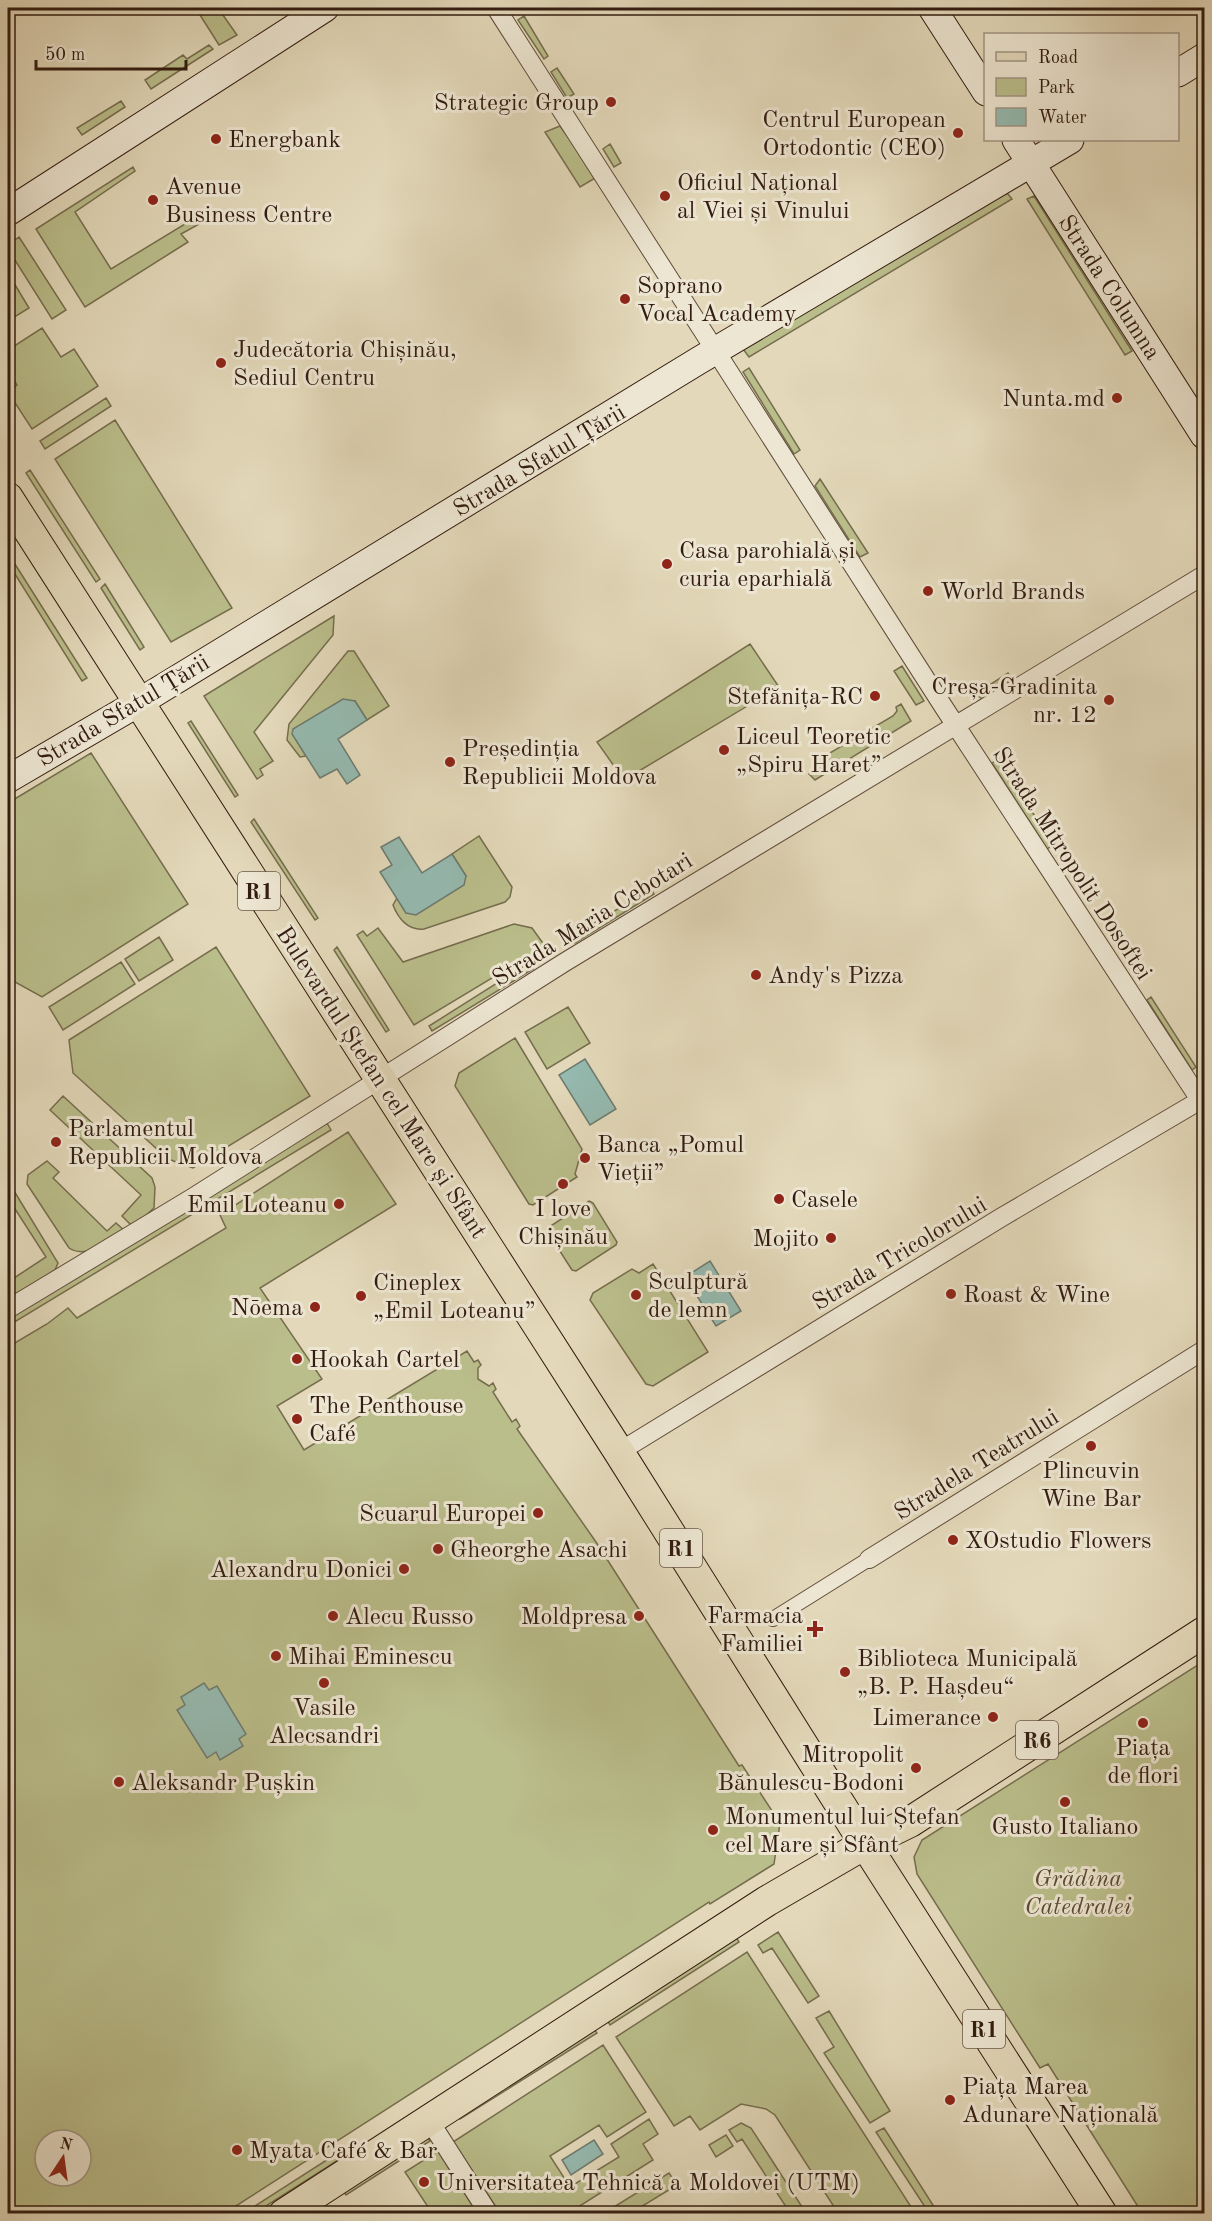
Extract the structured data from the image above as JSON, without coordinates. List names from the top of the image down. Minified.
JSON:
{"streets":{"main road":["Strada Columna","Strada Sfatul Țării","R1","Bulevardul Ștefan cel Mare și Sfânt","R6"],"street":["Strada Mitropolit Dosoftei","Strada Maria Cebotari","Strada Tricolorului","Stradela Teatrului"]},"crossings":[["Strada Columna","Strada Sfatul Țării"],["Strada Sfatul Țării","Strada Mitropolit Dosoftei"],["Strada Sfatul Țării","Bulevardul Ștefan cel Mare și Sfânt"],["Strada Mitropolit Dosoftei","Strada Maria Cebotari"],["Strada Mitropolit Dosoftei","Strada Tricolorului"],["Strada Maria Cebotari","Bulevardul Ștefan cel Mare și Sfânt"],["Bulevardul Ștefan cel Mare și Sfânt","Strada Tricolorului"],["Bulevardul Ștefan cel Mare și Sfânt","R6"]],"parks":["Grădina Catedralei"],"places":{"other":["Strategic Group","Centrul European Ortodontic (CEO)","Energbank","Oficiul Național al Viei și Vinului","Avenue Business Centre","Soprano Vocal Academy","Judecătoria Chișinău, Sediul Centru","Nunta.md","Casa parohială și curia eparhială","World Brands","Stefănița-RC","Creșa-Gradinita nr. 12","Liceul Teoretic „Spiru Haret”","Președinția Republicii Moldova","Andy's Pizza","Parlamentul Republicii Moldova","Banca „Pomul Vieții”","I love Chișinău","Casele","Emil Loteanu","Mojito","Roast & Wine","Sculptură de lemn","Cineplex „Emil Loteanu”","Nōema","Hookah Cartel","The Penthouse Café","Plincuvin Wine Bar","Scuarul Europei","XOstudio Flowers","Gheorghe Asachi","Alexandru Donici","Alecu Russo","Moldpresa","Mihai Eminescu","Biblioteca Municipală „B. P. Hașdeu“","Vasile Alecsandri","Limerance","Piața de flori","Mitropolit Bănulescu-Bodoni","Aleksandr Pușkin","Gusto Italiano","Monumentul lui Ștefan cel Mare și Sfânt","Piața Marea Adunare Națională","Myata Café & Bar","Universitatea Tehnică a Moldovei (UTM)"],"health":["Farmacia Familiei"]},"legend":["Road","Park","Water"],"scale_bar":"50 m","north":"top"}
